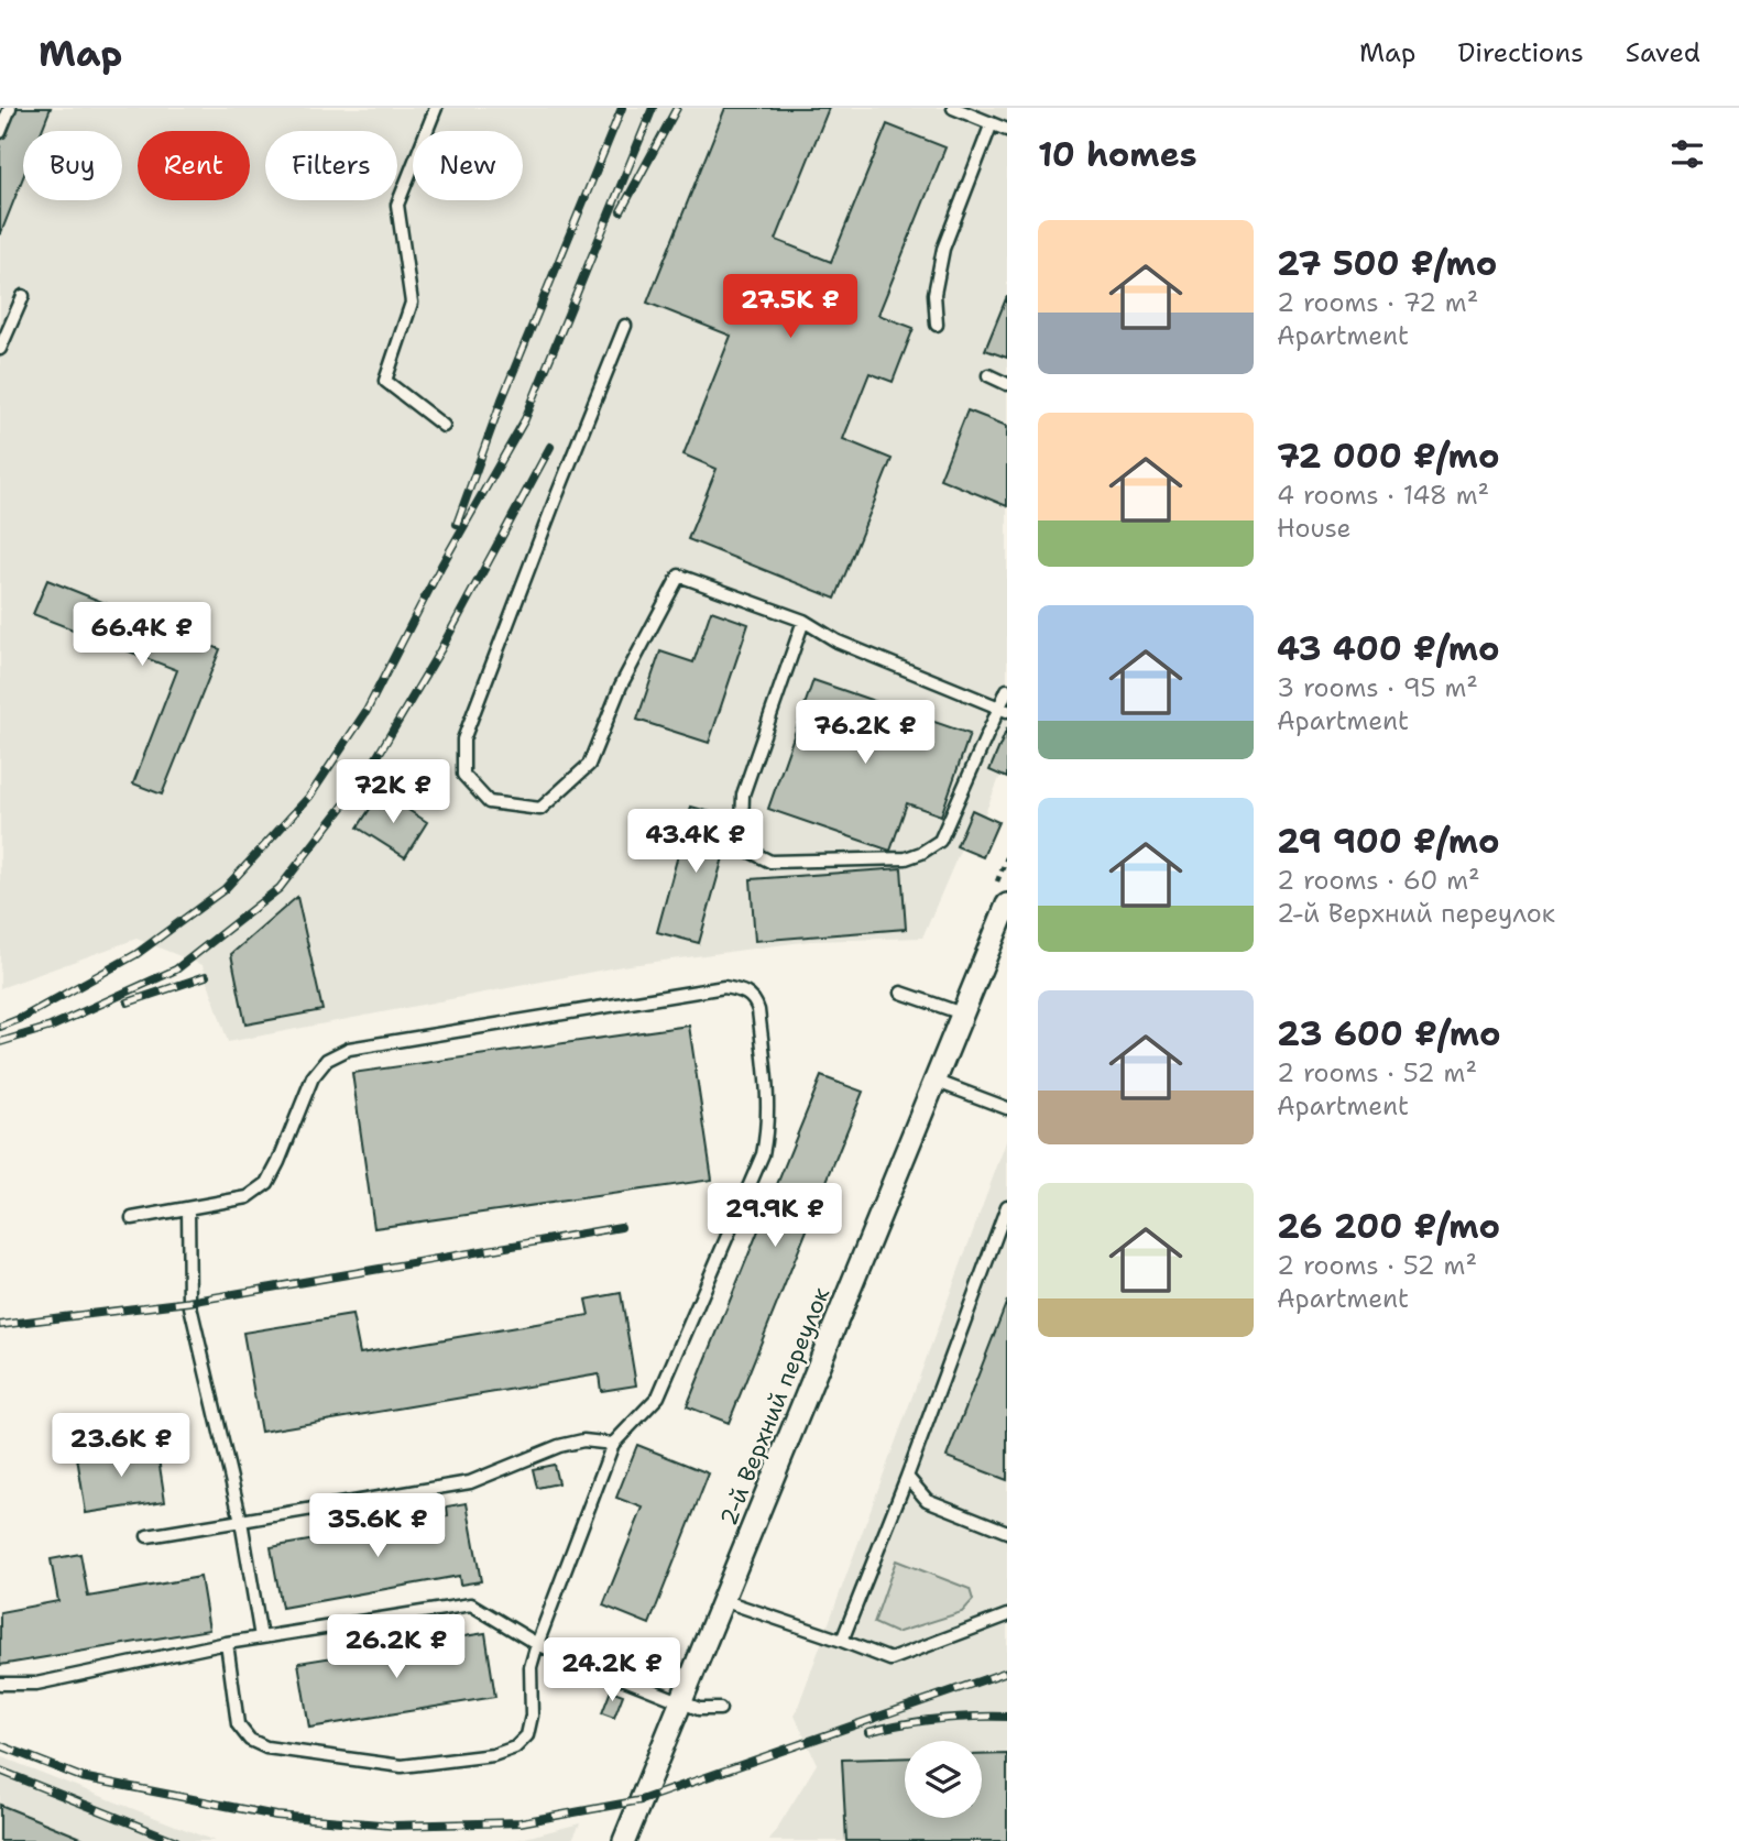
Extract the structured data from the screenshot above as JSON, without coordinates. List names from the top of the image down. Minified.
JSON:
{"streets":{"street":["2-й Верхний переулок"]},"page":{"header":"Map","nav":["Map","Directions","Saved"],"heading":"10 homes","chip":["Buy","Rent","Filters","New"],"list":[{"name":"27 500 ₽/mo","note":"2 rooms · 72 m² · Apartment"},{"name":"72 000 ₽/mo","note":"4 rooms · 148 m² · House"},{"name":"43 400 ₽/mo","note":"3 rooms · 95 m² · Apartment"},{"name":"29 900 ₽/mo","note":"2 rooms · 60 m² · 2-й Верхний переулок"},{"name":"23 600 ₽/mo","note":"2 rooms · 52 m² · Apartment"},{"name":"26 200 ₽/mo","note":"2 rooms · 52 m² · Apartment"}],"price":["27.5K ₽","66.4K ₽","76.2K ₽","72K ₽","43.4K ₽","29.9K ₽","23.6K ₽","35.6K ₽","26.2K ₽","24.2K ₽"]}}
